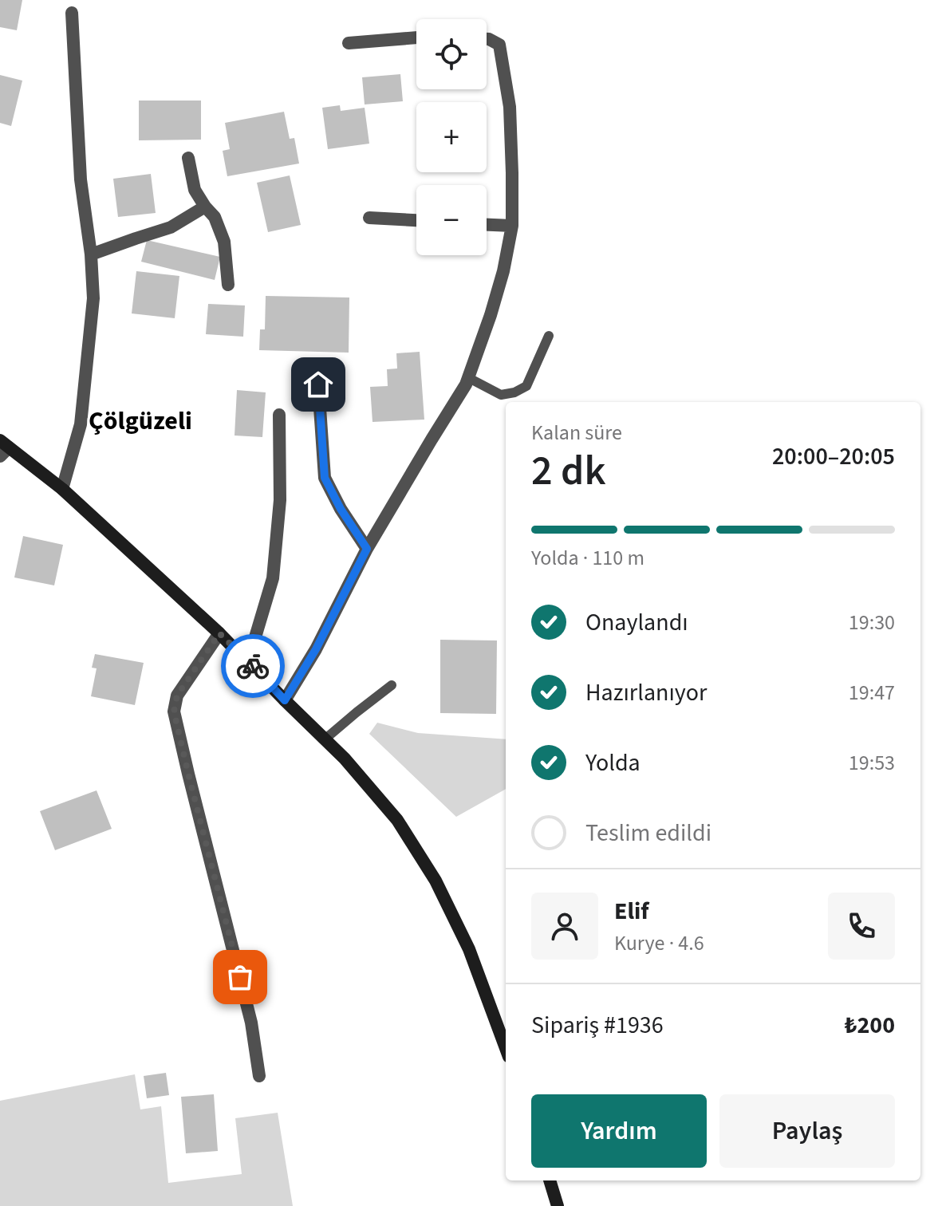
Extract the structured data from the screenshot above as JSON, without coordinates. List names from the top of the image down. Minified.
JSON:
{"districts":["Çölgüzeli"],"page":{"map_buttons":["+","−"],"heading":["2 dk","Kalan süre","20:00–20:05"],"panel":["Elif","Kurye · 4.6","Sipariş #1936","₺200"],"bar":"Yolda · 110 m","list":[["Onaylandı","19:30"],["Hazırlanıyor","19:47"],["Yolda","19:53"],"Teslim edildi"],"buttons":["Yardım","Paylaş"]}}
